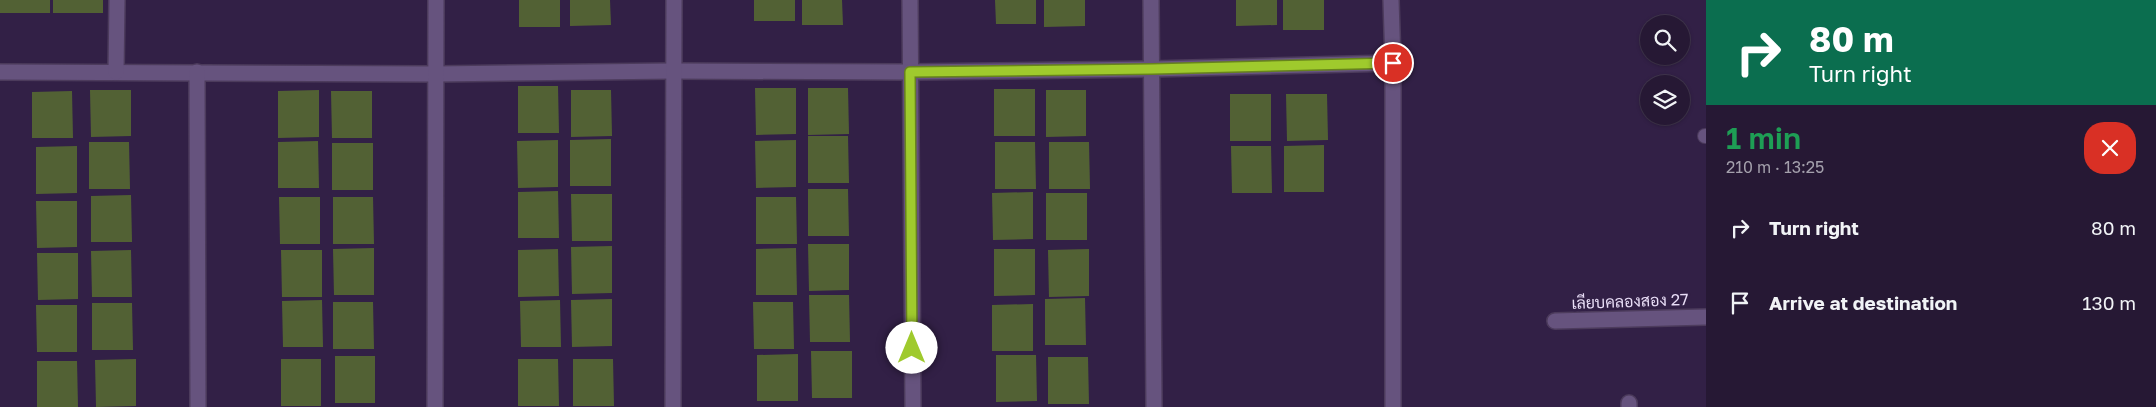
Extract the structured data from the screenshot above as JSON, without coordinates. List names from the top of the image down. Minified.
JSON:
{"streets":{"street":["เลียบคลองสอง 27"]},"page":{"turn":["80 m","Turn right"],"heading":["1 min","210 m · 13:25"],"list":[{"name":"Turn right","value":"80 m"},{"name":"Arrive at destination","value":"130 m"}]}}
